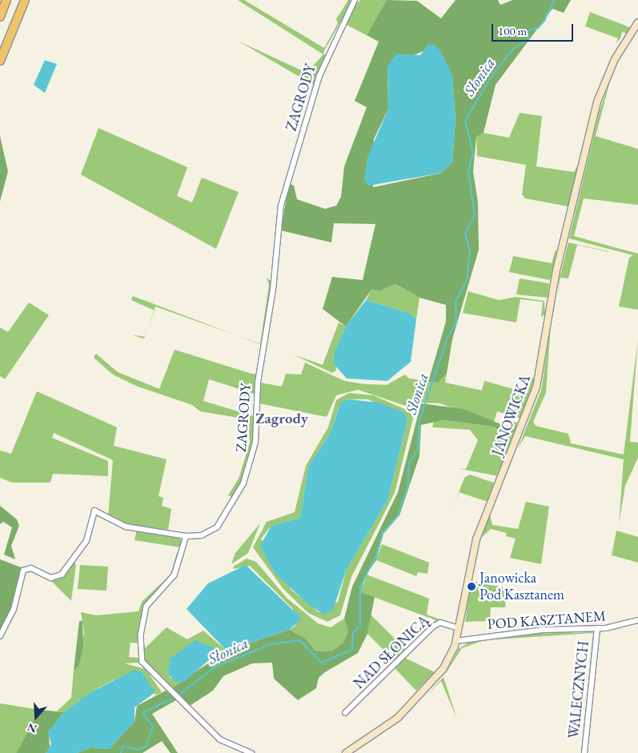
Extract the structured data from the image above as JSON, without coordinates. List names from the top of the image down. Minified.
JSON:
{"streets":{"street":["ZAGRODY","JANOWICKA","POD KASZTANEM","NAD SŁONICĄ","WALECZNYCH"]},"crossings":[["JANOWICKA","POD KASZTANEM"],["JANOWICKA","NAD SŁONICĄ"],["POD KASZTANEM","WALECZNYCH"]],"districts":["Zagrody"],"water":["Słonica"],"places":["Janowicka Pod Kasztanem"],"scale_bar":"100 m","north":"bottom"}
